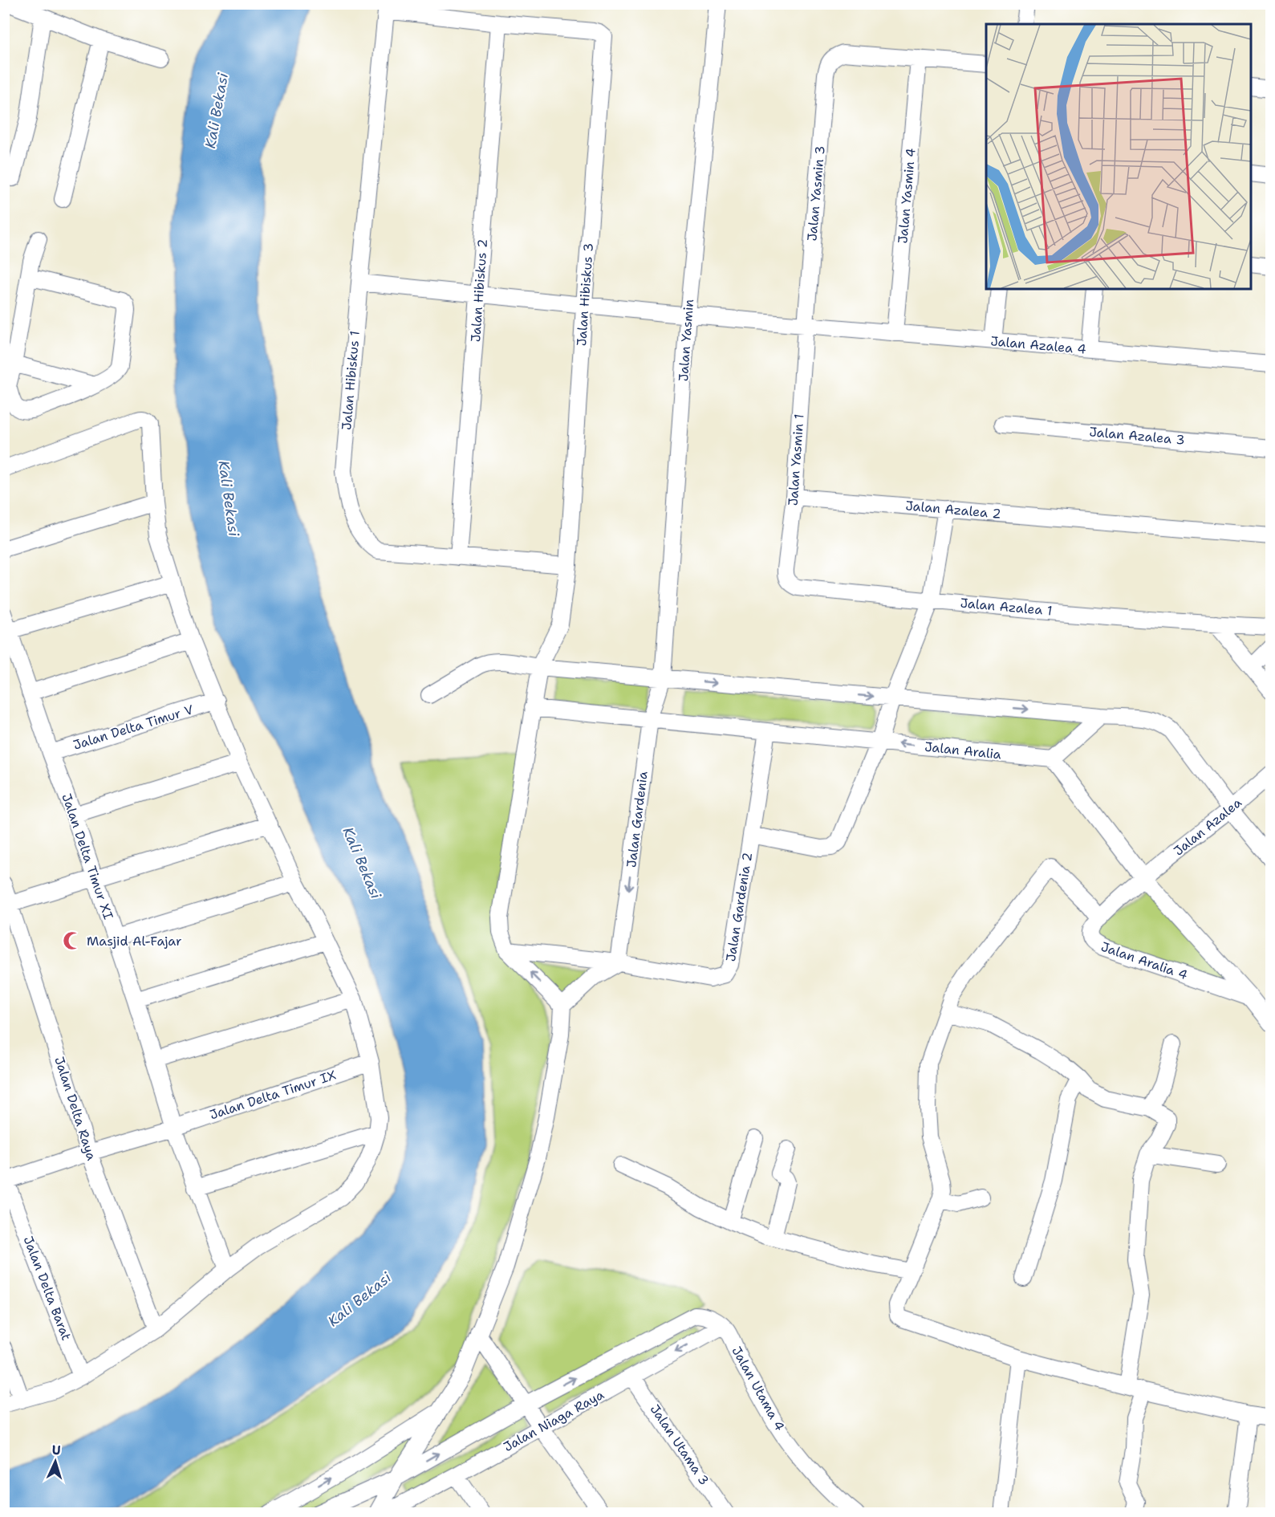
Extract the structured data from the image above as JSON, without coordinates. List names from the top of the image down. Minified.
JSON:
{"streets":{"street":["Jalan Yasmin 3","Jalan Yasmin 4","Jalan Hibiskus 2","Jalan Hibiskus 3","Jalan Yasmin","Jalan Azalea 4","Jalan Hibiskus 1","Jalan Azalea 3","Jalan Yasmin 1","Jalan Azalea 2","Jalan Azalea 1","Jalan Delta Timur V","Jalan Aralia","Jalan Gardenia","Jalan Azalea","Jalan Delta Timur XI","Jalan Gardenia 2","Jalan Aralia 4","Jalan Delta Timur IX","Jalan Delta Raya","Jalan Delta Barat","Jalan Utama 4","Jalan Niaga Raya","Jalan Utama 3"]},"crossings":[["Jalan Yasmin 3","Jalan Yasmin 4"],["Jalan Yasmin 3","Jalan Azalea 4"],["Jalan Yasmin 3","Jalan Yasmin 1"],["Jalan Yasmin 4","Jalan Azalea 4"],["Jalan Hibiskus 2","Jalan Hibiskus 3"],["Jalan Hibiskus 2","Jalan Azalea 4"],["Jalan Hibiskus 2","Jalan Hibiskus 1"],["Jalan Hibiskus 3","Jalan Azalea 4"],["Jalan Hibiskus 3","Jalan Hibiskus 1"],["Jalan Hibiskus 3","Jalan Aralia"],["Jalan Hibiskus 3","Jalan Gardenia 2"],["Jalan Yasmin","Jalan Azalea 4"],["Jalan Yasmin","Jalan Gardenia"],["Jalan Azalea 4","Jalan Hibiskus 1"],["Jalan Azalea 4","Jalan Yasmin 1"],["Jalan Yasmin 1","Jalan Azalea 2"],["Jalan Yasmin 1","Jalan Azalea 1"],["Jalan Delta Timur V","Jalan Delta Timur XI"],["Jalan Aralia","Jalan Gardenia"],["Jalan Aralia","Jalan Gardenia 2"],["Jalan Gardenia","Jalan Gardenia 2"],["Jalan Azalea","Jalan Aralia 4"],["Jalan Delta Timur XI","Jalan Delta Timur IX"],["Jalan Delta Timur IX","Jalan Delta Raya"],["Jalan Delta Timur IX","Jalan Delta Barat"],["Jalan Utama 4","Jalan Niaga Raya"],["Jalan Niaga Raya","Jalan Utama 3"]],"one_way":["Jalan Gardenia"],"water":["Kali Bekasi"],"places":{"mosque":["Masjid Al-Fajar"]},"north":"top"}
